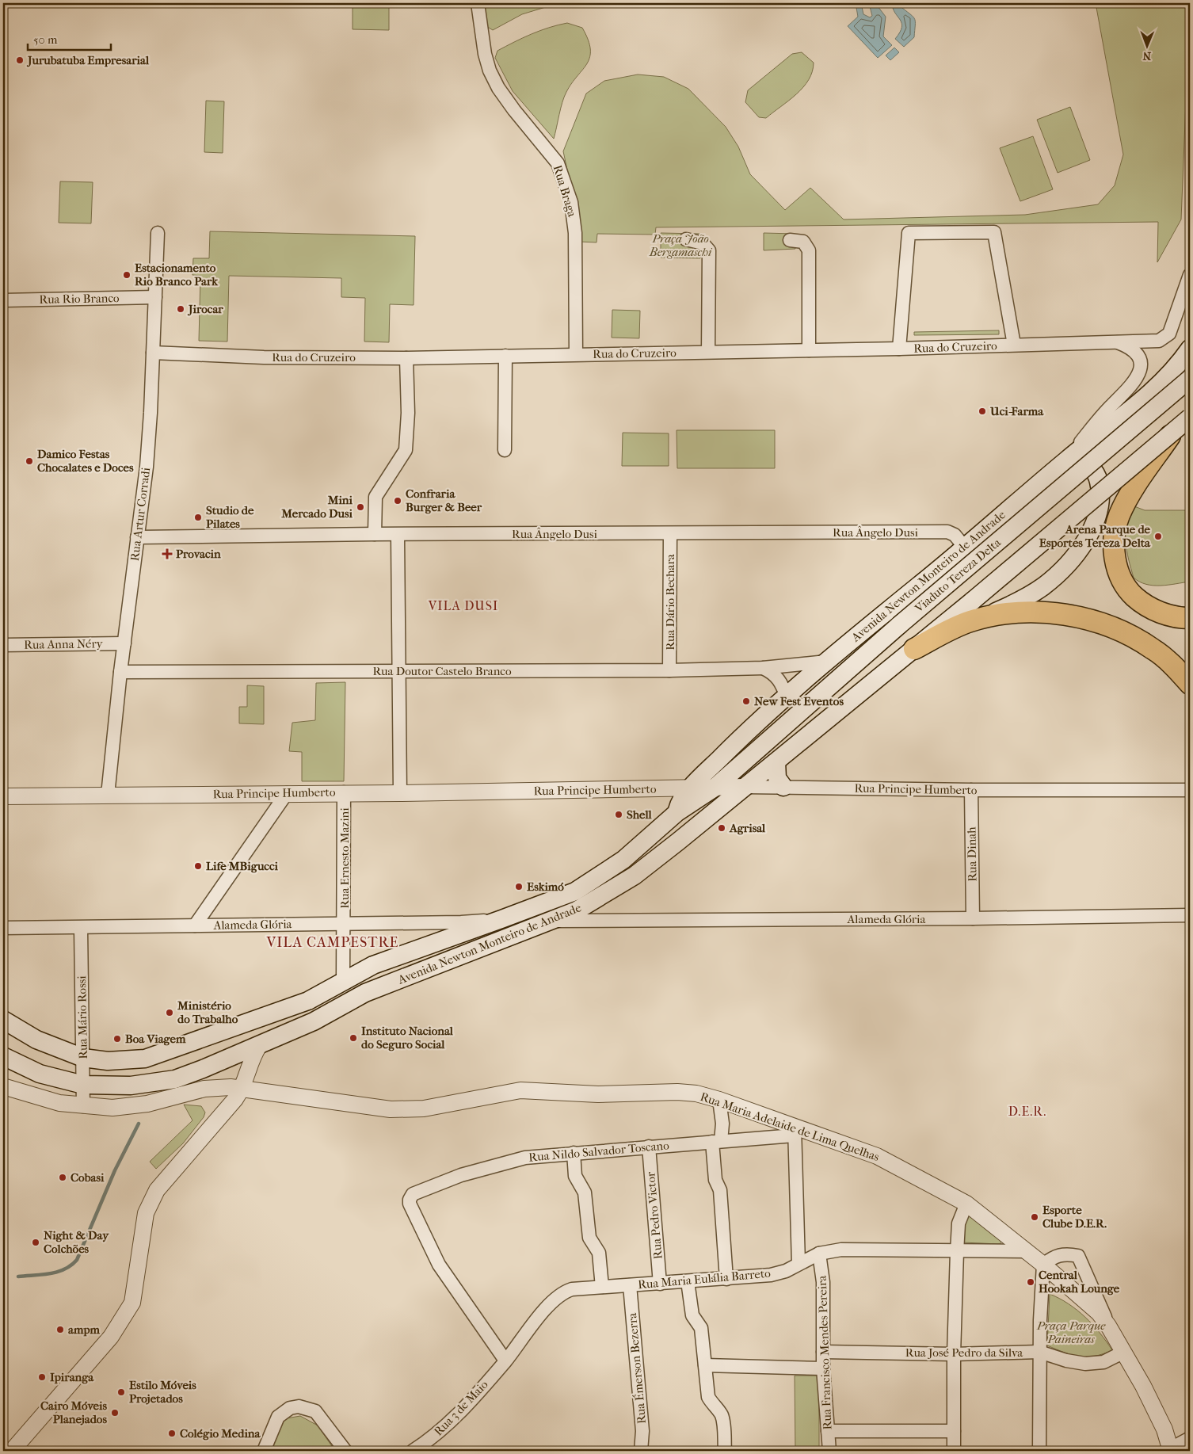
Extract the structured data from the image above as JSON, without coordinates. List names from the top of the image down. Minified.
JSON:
{"streets":{"main road":["Viaduto Tereza Delta","Avenida Newton Monteiro de Andrade"],"street":["Rua Braga","Rua Rio Branco","Rua do Cruzeiro","Rua Artur Corradi","Rua Ângelo Dusi","Rua Dário Bechara","Rua Anna Néry","Rua Doutor Castelo Branco","Rua Principe Humberto","Rua Dinah","Rua Ernesto Mazini","Alameda Glória","Rua Mário Rossi","Rua Maria Adelaide de Lima Quelhas","Rua Nildo Salvador Toscano","Rua Pedro Victor","Rua Maria Eulália Barreto","Rua Francisco Mendes Pereira","Rua José Pedro da Silva","Rua Émerson Bezerra","Rua 3 de Maio"]},"crossings":[["Rua Braga","Rua do Cruzeiro"],["Rua Rio Branco","Rua Artur Corradi"],["Rua do Cruzeiro","Rua Artur Corradi"],["Rua Artur Corradi","Rua Ângelo Dusi"],["Rua Artur Corradi","Rua Anna Néry"],["Rua Artur Corradi","Rua Doutor Castelo Branco"],["Rua Artur Corradi","Rua Principe Humberto"],["Rua Ângelo Dusi","Avenida Newton Monteiro de Andrade"],["Rua Ângelo Dusi","Rua Dário Bechara"],["Viaduto Tereza Delta","Avenida Newton Monteiro de Andrade"],["Avenida Newton Monteiro de Andrade","Rua Doutor Castelo Branco"],["Avenida Newton Monteiro de Andrade","Rua Principe Humberto"],["Avenida Newton Monteiro de Andrade","Rua Ernesto Mazini"],["Avenida Newton Monteiro de Andrade","Alameda Glória"],["Avenida Newton Monteiro de Andrade","Rua Mário Rossi"],["Rua Dário Bechara","Rua Doutor Castelo Branco"],["Rua Principe Humberto","Rua Dinah"],["Rua Principe Humberto","Rua Ernesto Mazini"],["Rua Dinah","Alameda Glória"],["Rua Ernesto Mazini","Alameda Glória"],["Alameda Glória","Rua Mário Rossi"],["Rua Mário Rossi","Rua Maria Adelaide de Lima Quelhas"],["Rua Maria Adelaide de Lima Quelhas","Rua Nildo Salvador Toscano"],["Rua Maria Adelaide de Lima Quelhas","Rua Maria Eulália Barreto"],["Rua Maria Adelaide de Lima Quelhas","Rua José Pedro da Silva"],["Rua Nildo Salvador Toscano","Rua Pedro Victor"],["Rua Nildo Salvador Toscano","Rua Maria Eulália Barreto"],["Rua Nildo Salvador Toscano","Rua 3 de Maio"],["Rua Pedro Victor","Rua Maria Eulália Barreto"],["Rua Maria Eulália Barreto","Rua Francisco Mendes Pereira"],["Rua Maria Eulália Barreto","Rua Émerson Bezerra"],["Rua Maria Eulália Barreto","Rua 3 de Maio"],["Rua Francisco Mendes Pereira","Rua José Pedro da Silva"]],"districts":["VILA DUSI","VILA CAMPESTRE","D.E.R."],"parks":["Praça João Bergamaschi","Praça Parque Paineiras"],"places":{"other":["Jurubatuba Empresarial","Estacionamento Rio Branco Park","Jirocar","Uci-Farma","Damico Festas Chocalates e Doces","Confraria Burger & Beer","Mini Mercado Dusi","Studio de Pilates","Arena Parque de Esportes Tereza Delta","New Fest Eventos","Shell","Agrisal","Life MBigucci","Eskimó","Ministério do Trabalho","Instituto Nacional do Seguro Social","Boa Viagem","Cobasi","Esporte Clube D.E.R.","Night & Day Colchões","Central Hookah Lounge","ampm","Ipiranga","Estilo Móveis Projetados","Cairo Móveis Planejados","Colégio Medina"],"health":["Provacin"]},"scale_bar":"50 m","north":"bottom"}
